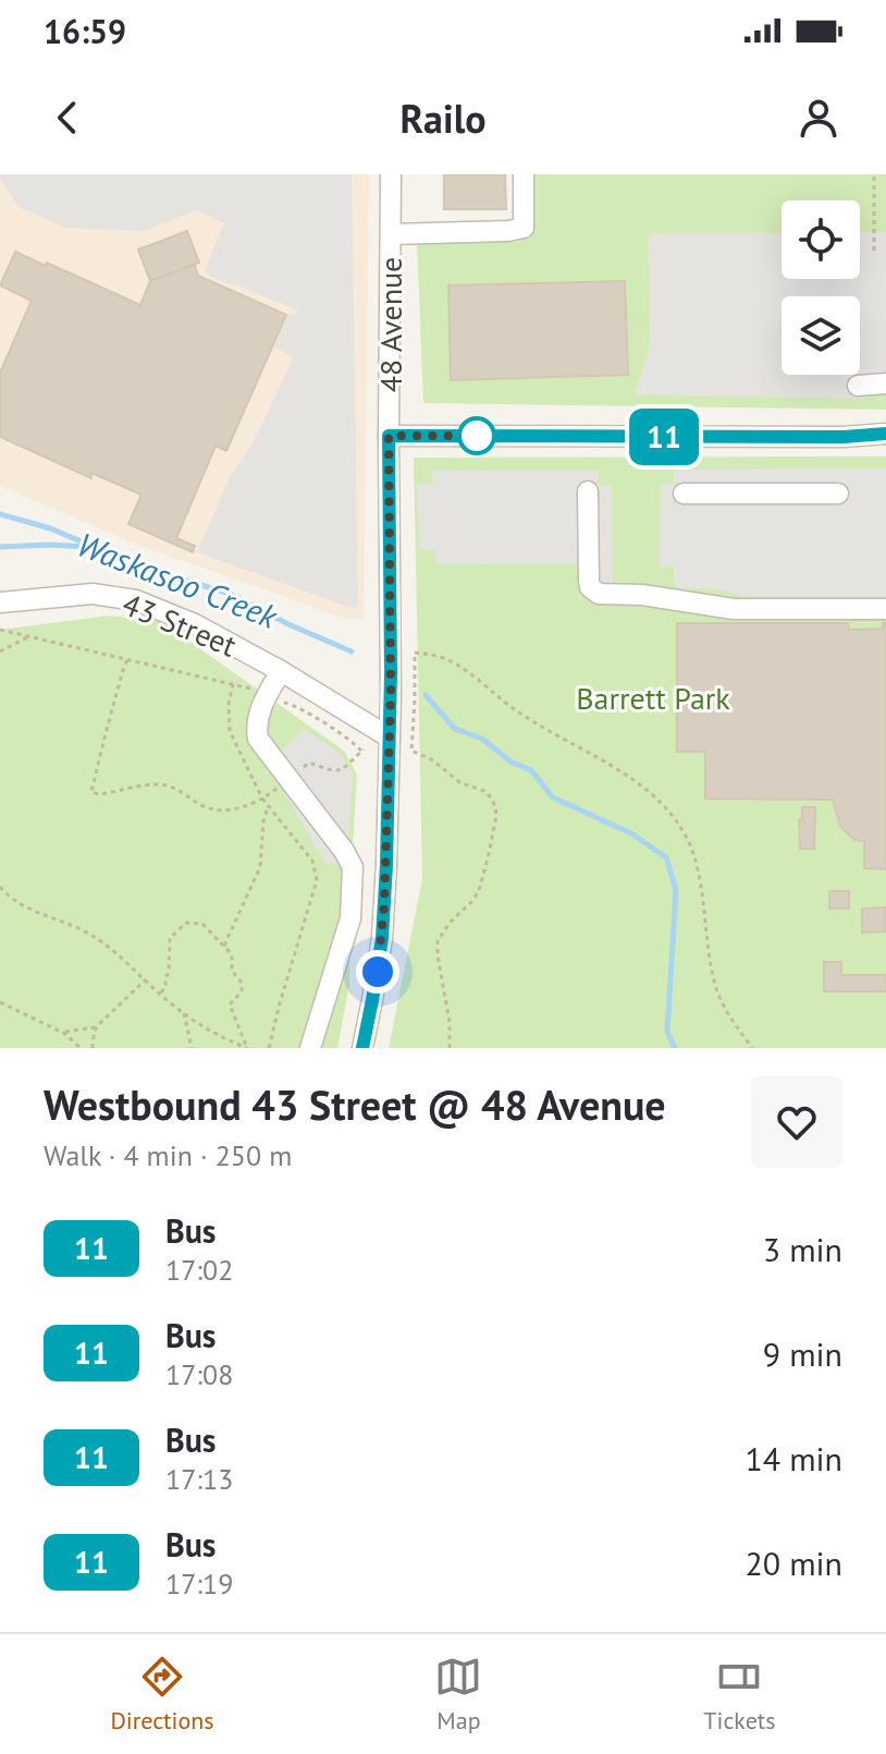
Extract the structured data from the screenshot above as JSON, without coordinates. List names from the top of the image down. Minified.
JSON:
{"streets":{"street":["48 Avenue","43 Street"]},"crossings":[["48 Avenue","43 Street"]],"water":["Waskasoo Creek"],"parks":["Barrett Park"],"lines":["bus line 11"],"page":{"status":"16:59","header":"Railo","on_map":"11","heading":["Westbound 43 Street @ 48 Avenue","Walk · 4 min · 250 m"],"list":[{"mark":"11","name":"Bus","note":"17:02","value":"3 min"},{"mark":"11","name":"Bus","note":"17:08","value":"9 min"},{"mark":"11","name":"Bus","note":"17:13","value":"14 min"},{"mark":"11","name":"Bus","note":"17:19","value":"20 min"}],"tabs":["Directions","Map","Tickets"]}}
